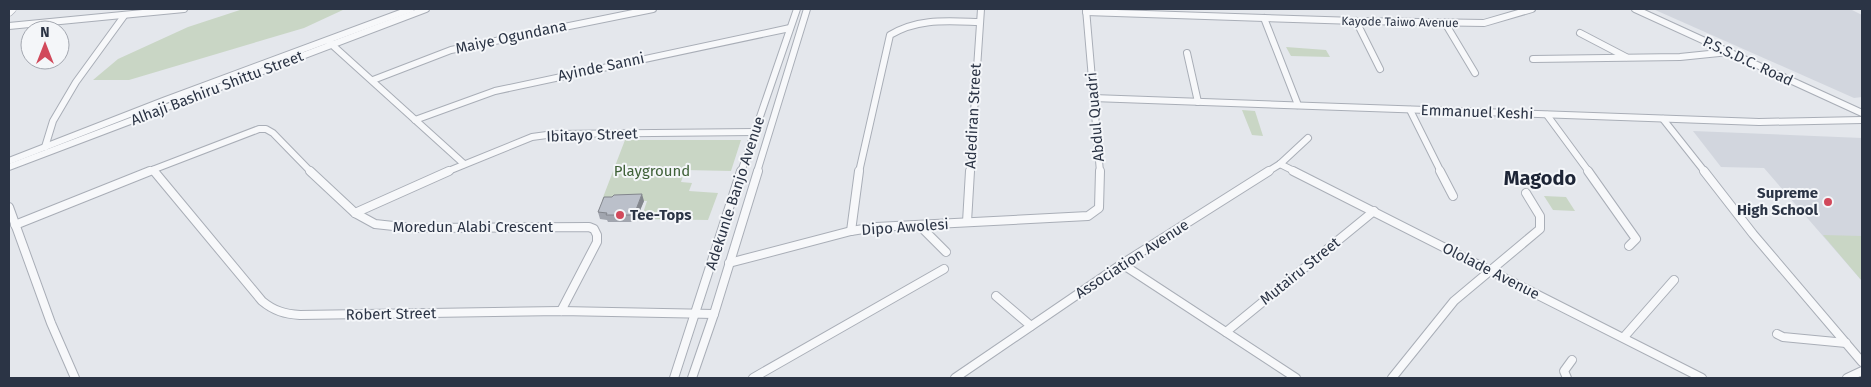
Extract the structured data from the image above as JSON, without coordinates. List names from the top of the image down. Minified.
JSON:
{"streets":{"street":["Kayode Taiwo Avenue","Maiye Ogundana","P.S.S.D.C. Road","Ayinde Sanni","Alhaji Bashiru Shittu Street","Emmanuel Keshi","Adediran Street","Abdul Quadri","Ibitayo Street","Adekunle Banjo Avenue","Moredun Alabi Crescent","Dipo Awolesi","Association Avenue","Mutairu Street","Ololade Avenue","Robert Street"]},"crossings":[["Kayode Taiwo Avenue","Abdul Quadri"],["Ayinde Sanni","Adekunle Banjo Avenue"],["Emmanuel Keshi","Abdul Quadri"],["Adediran Street","Dipo Awolesi"],["Abdul Quadri","Dipo Awolesi"],["Ibitayo Street","Adekunle Banjo Avenue"],["Ibitayo Street","Moredun Alabi Crescent"],["Adekunle Banjo Avenue","Dipo Awolesi"],["Adekunle Banjo Avenue","Robert Street"],["Moredun Alabi Crescent","Robert Street"],["Association Avenue","Ololade Avenue"],["Mutairu Street","Ololade Avenue"]],"districts":["Magodo"],"parks":["Playground"],"places":["Supreme High School","Tee-Tops"],"north":"top"}
